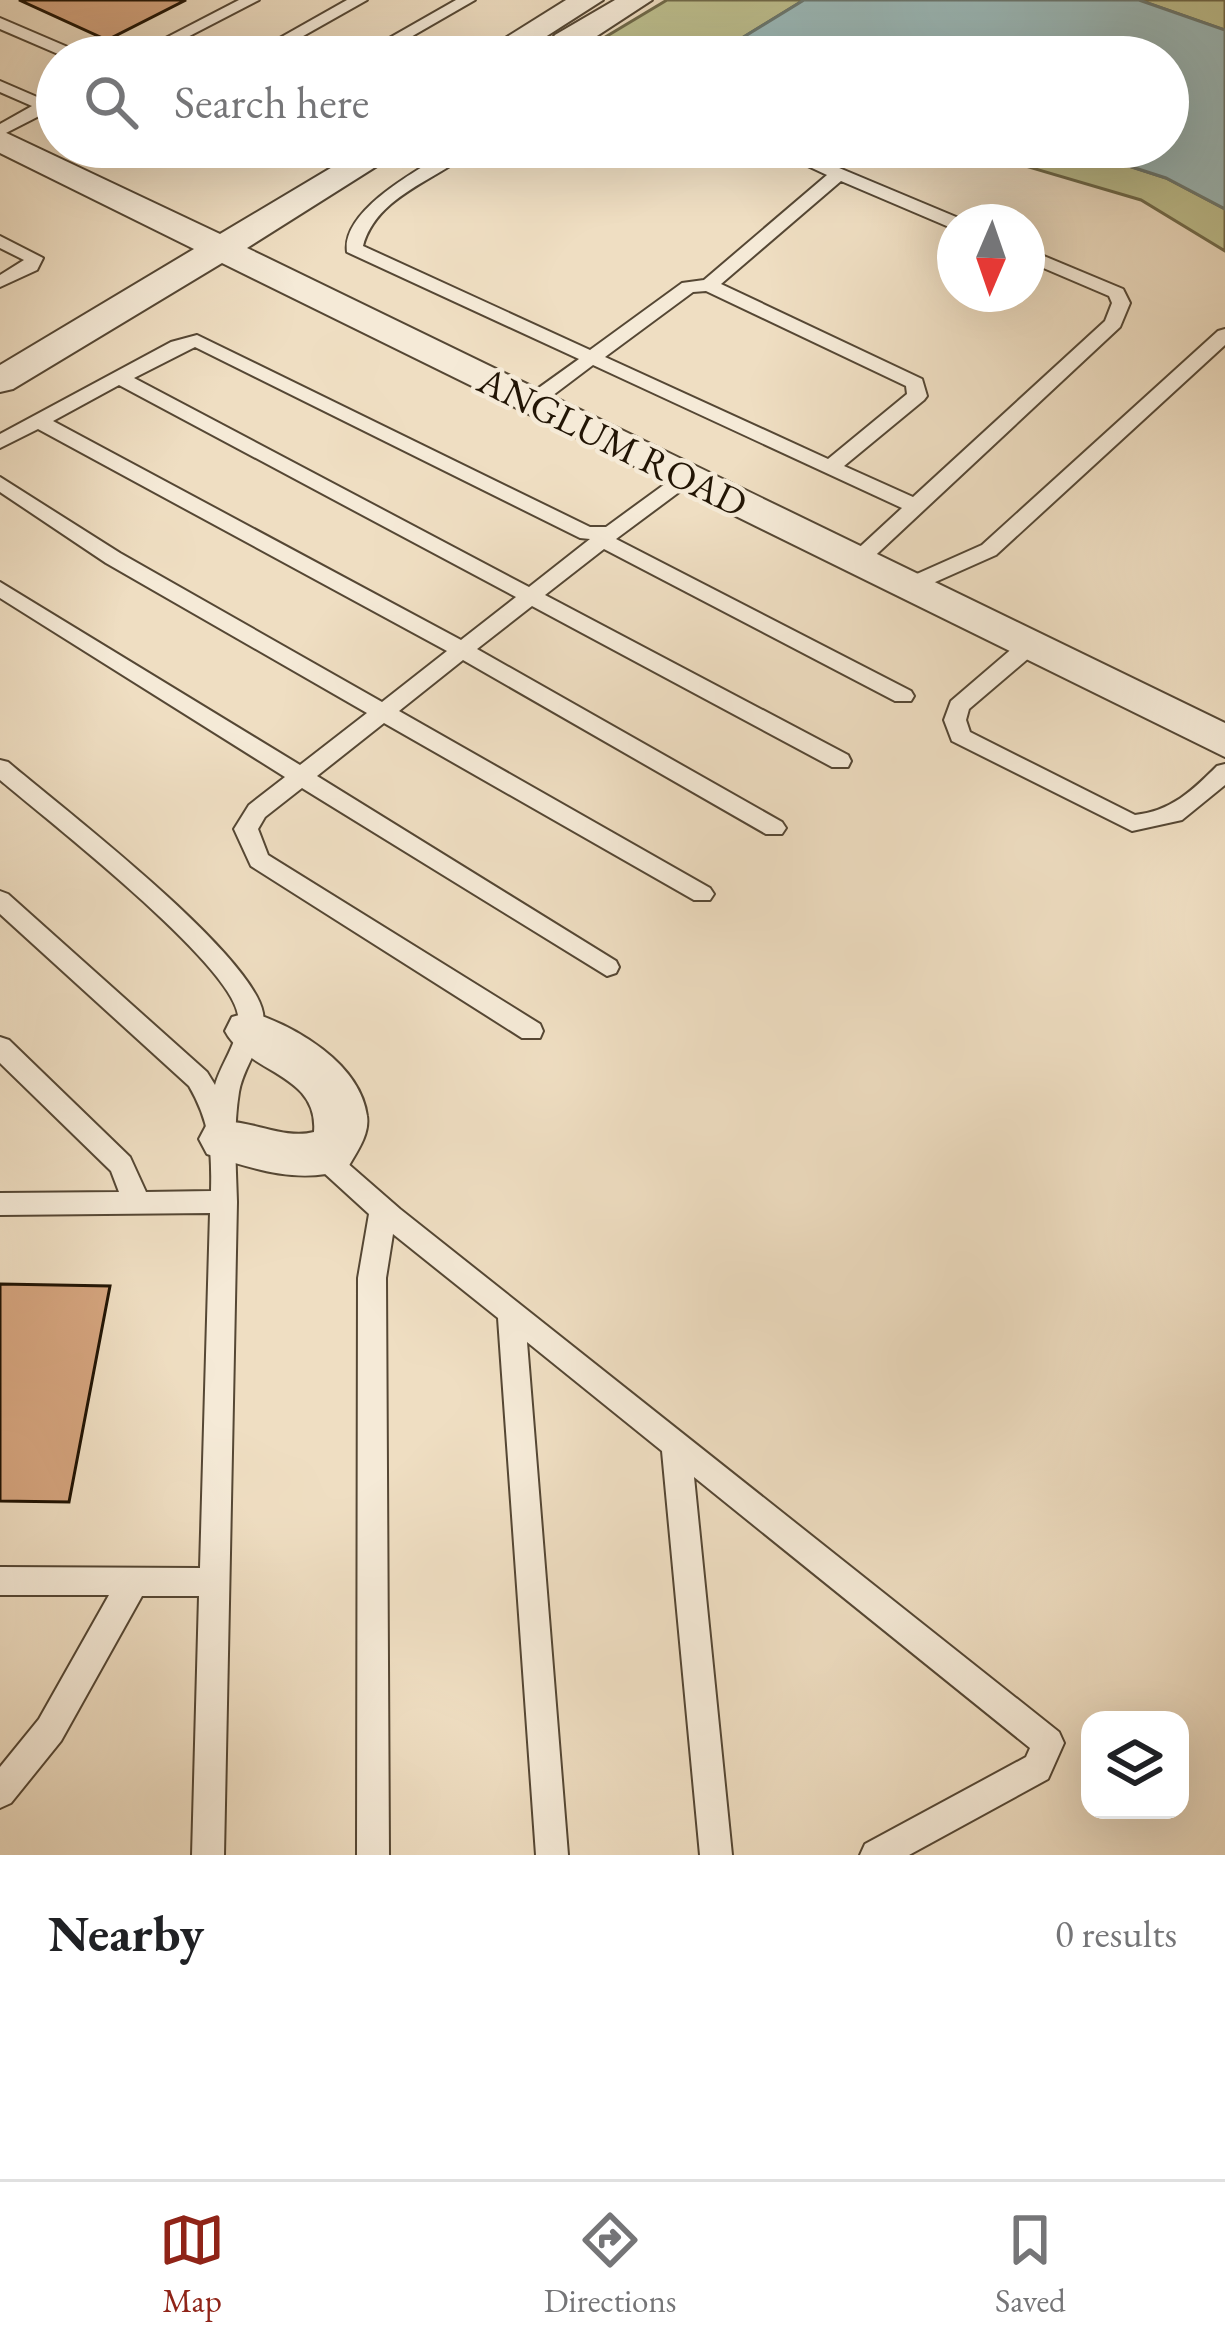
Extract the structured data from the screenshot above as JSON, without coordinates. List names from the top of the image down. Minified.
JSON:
{"streets":{"street":["ANGLUM ROAD"]},"north":"bottom","page":{"search":"Search here","heading":["Nearby","0 results"],"nav":["Map","Directions","Saved"]}}
